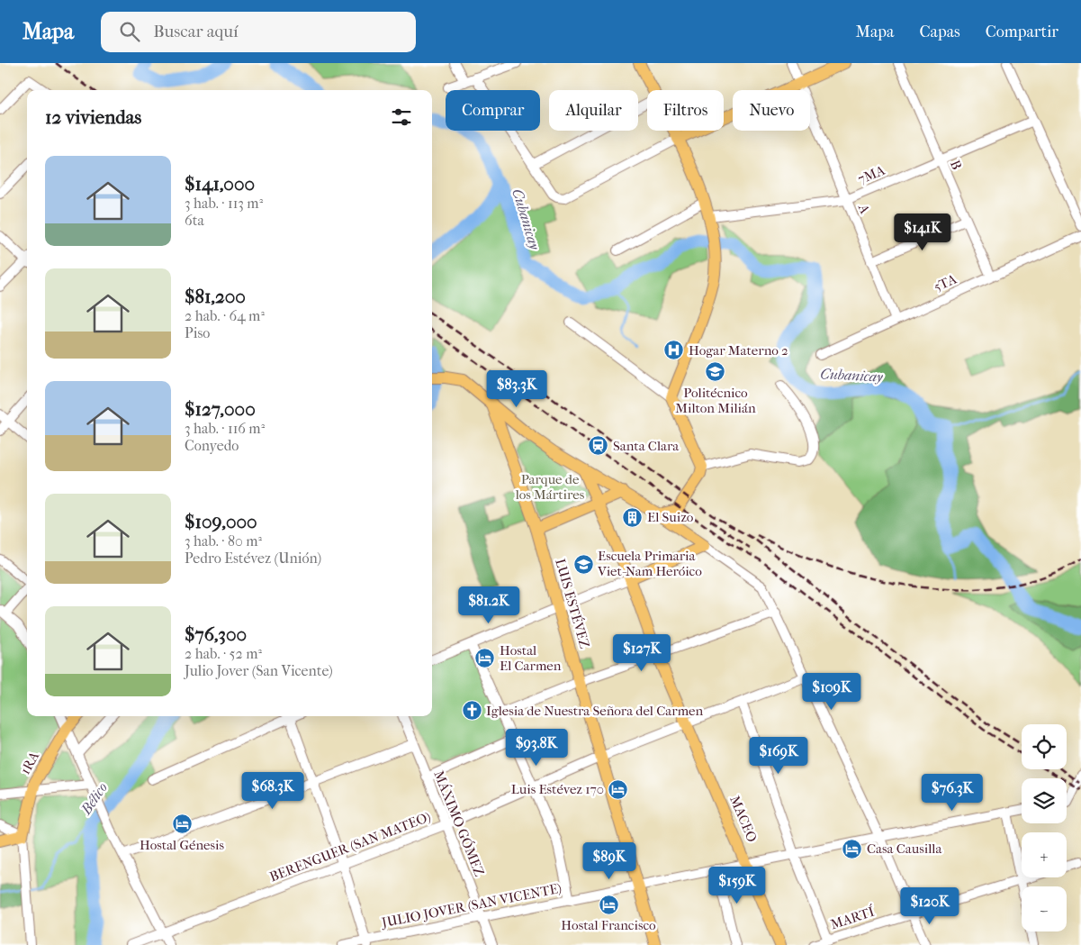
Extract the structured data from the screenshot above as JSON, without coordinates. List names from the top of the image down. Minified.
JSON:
{"streets":{"main road":["LUIS ESTÉVEZ","1RA","MACEO"],"street":["B","7MA","A","5TA","MÁXIMO GÓMEZ","BERENGUER (SAN MATEO)","JULIO JOVER (SAN VICENTE)","MARTÍ"]},"crossings":[["B","7MA"],["B","5TA"],["7MA","A"],["A","5TA"],["LUIS ESTÉVEZ","BERENGUER (SAN MATEO)"],["LUIS ESTÉVEZ","JULIO JOVER (SAN VICENTE)"],["MACEO","BERENGUER (SAN MATEO)"],["MACEO","JULIO JOVER (SAN VICENTE)"],["MÁXIMO GÓMEZ","BERENGUER (SAN MATEO)"],["MÁXIMO GÓMEZ","JULIO JOVER (SAN VICENTE)"]],"water":["Cubanicay","Bélico"],"parks":["Parque de los Mártires"],"places":{"hospital":["Hogar Materno 2"],"school or university":["Politécnico Milton Milián","Escuela Primaria Viet-Nam Heróico"],"station":["Santa Clara"],"building":["El Suizo"],"hotel":["Hostal El Carmen","Luis Estévez 170","Hostal Génesis","Casa Causilla","Hostal Francisco"],"church":["Iglesia de Nuestra Señora del Carmen"]},"page":{"header":"Mapa","search":"Buscar aquí","nav":["Mapa","Capas","Compartir"],"chip":["Comprar","Alquilar","Filtros","Nuevo"],"heading":"12 viviendas","list":[{"name":"$141,000","note":"3 hab. · 113 m² · 6ta"},{"name":"$81,200","note":"2 hab. · 64 m² · Piso"},{"name":"$127,000","note":"3 hab. · 116 m² · Conyedo"},{"name":"$109,000","note":"3 hab. · 80 m² · Pedro Estévez (Unión)"},{"name":"$76,300","note":"2 hab. · 52 m² · Julio Jover (San Vicente)"}],"price":["$141K","$83.3K","$81.2K","$127K","$109K","$93.8K","$169K","$68.3K","$76.3K","$89K","$159K","$120K"],"map_buttons":["+","−"]}}
